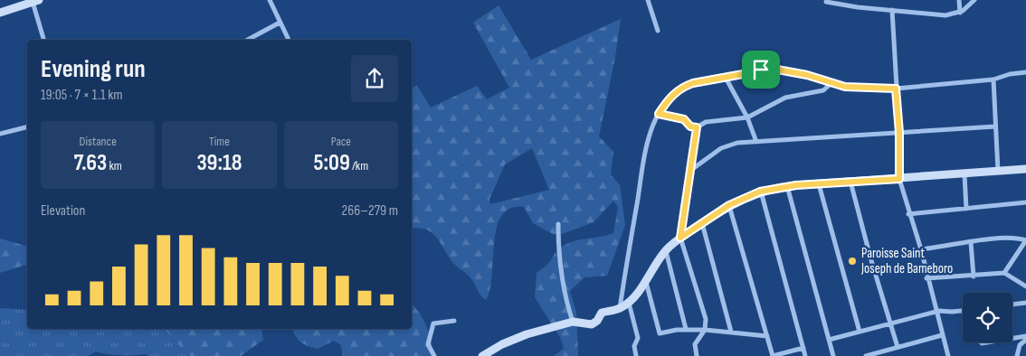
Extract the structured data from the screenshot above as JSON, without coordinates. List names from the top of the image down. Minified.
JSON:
{"places":["Paroisse Saint Joseph de Bameboro"],"page":{"heading":["Evening run","19:05 · 7 × 1.1 km"],"stats":[["Distance","7.63 km"],["Time","39:18"],["Pace","5:09 /km"]],"chart":["Elevation","266–279 m"]}}
